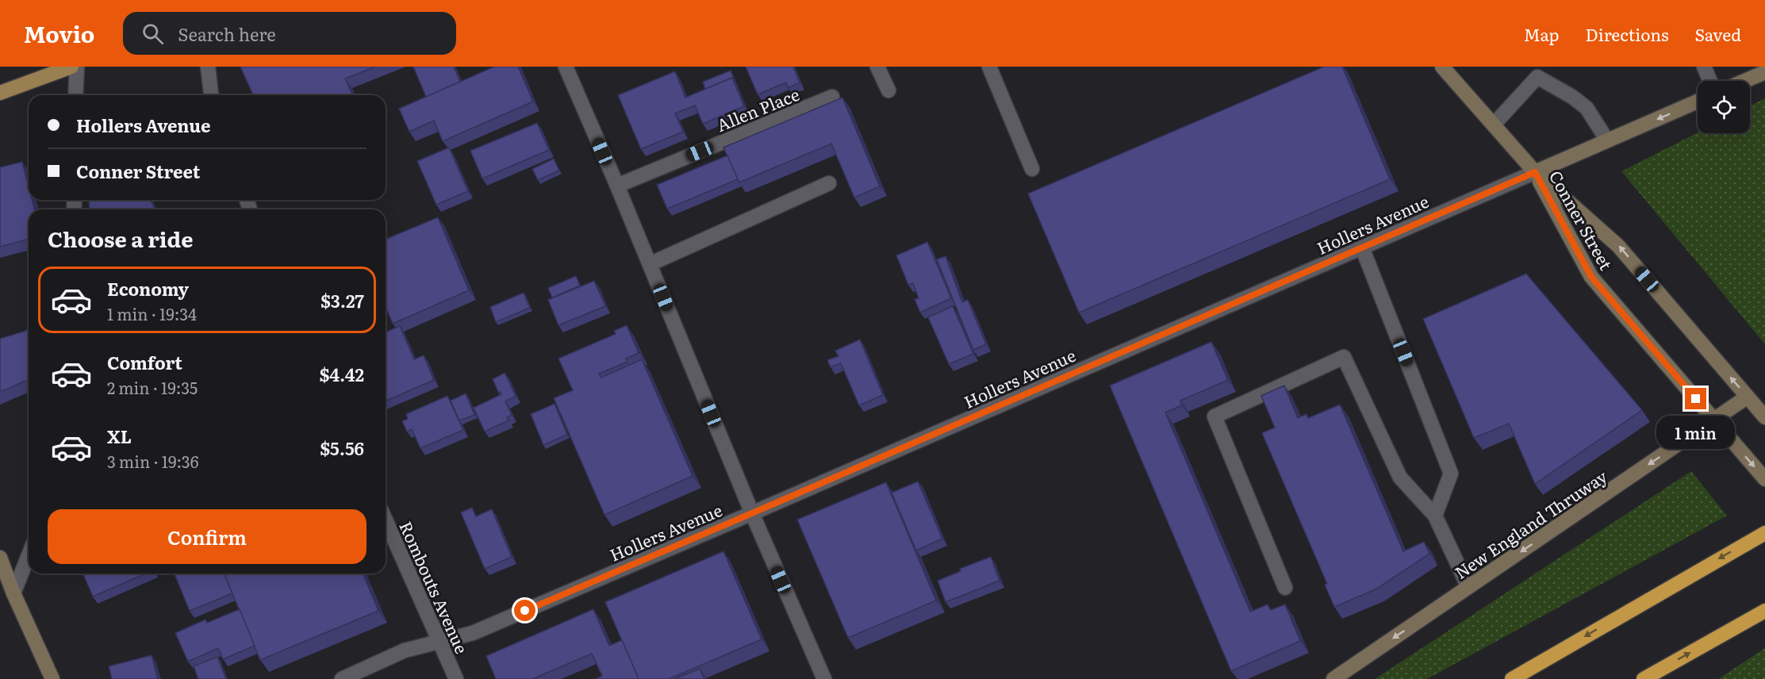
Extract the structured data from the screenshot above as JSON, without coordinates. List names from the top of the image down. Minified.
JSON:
{"streets":{"main road":["Conner Street","Hollers Avenue","New England Thruway"],"street":["Allen Place","Rombouts Avenue"]},"crossings":[["Conner Street","Hollers Avenue"],["Conner Street","New England Thruway"],["Hollers Avenue","Rombouts Avenue"]],"one_way":["New England Thruway"],"page":{"header":"Movio","search":"Search here","nav":["Map","Directions","Saved"],"banner":["Hollers Avenue","Conner Street"],"heading":"Choose a ride","list":[{"name":"Economy","note":"1 min · 19:34","value":"$3.27"},{"name":"Comfort","note":"2 min · 19:35","value":"$4.42"},{"name":"XL","note":"3 min · 19:36","value":"$5.56"}],"bubble":"1 min","buttons":"Confirm"}}
